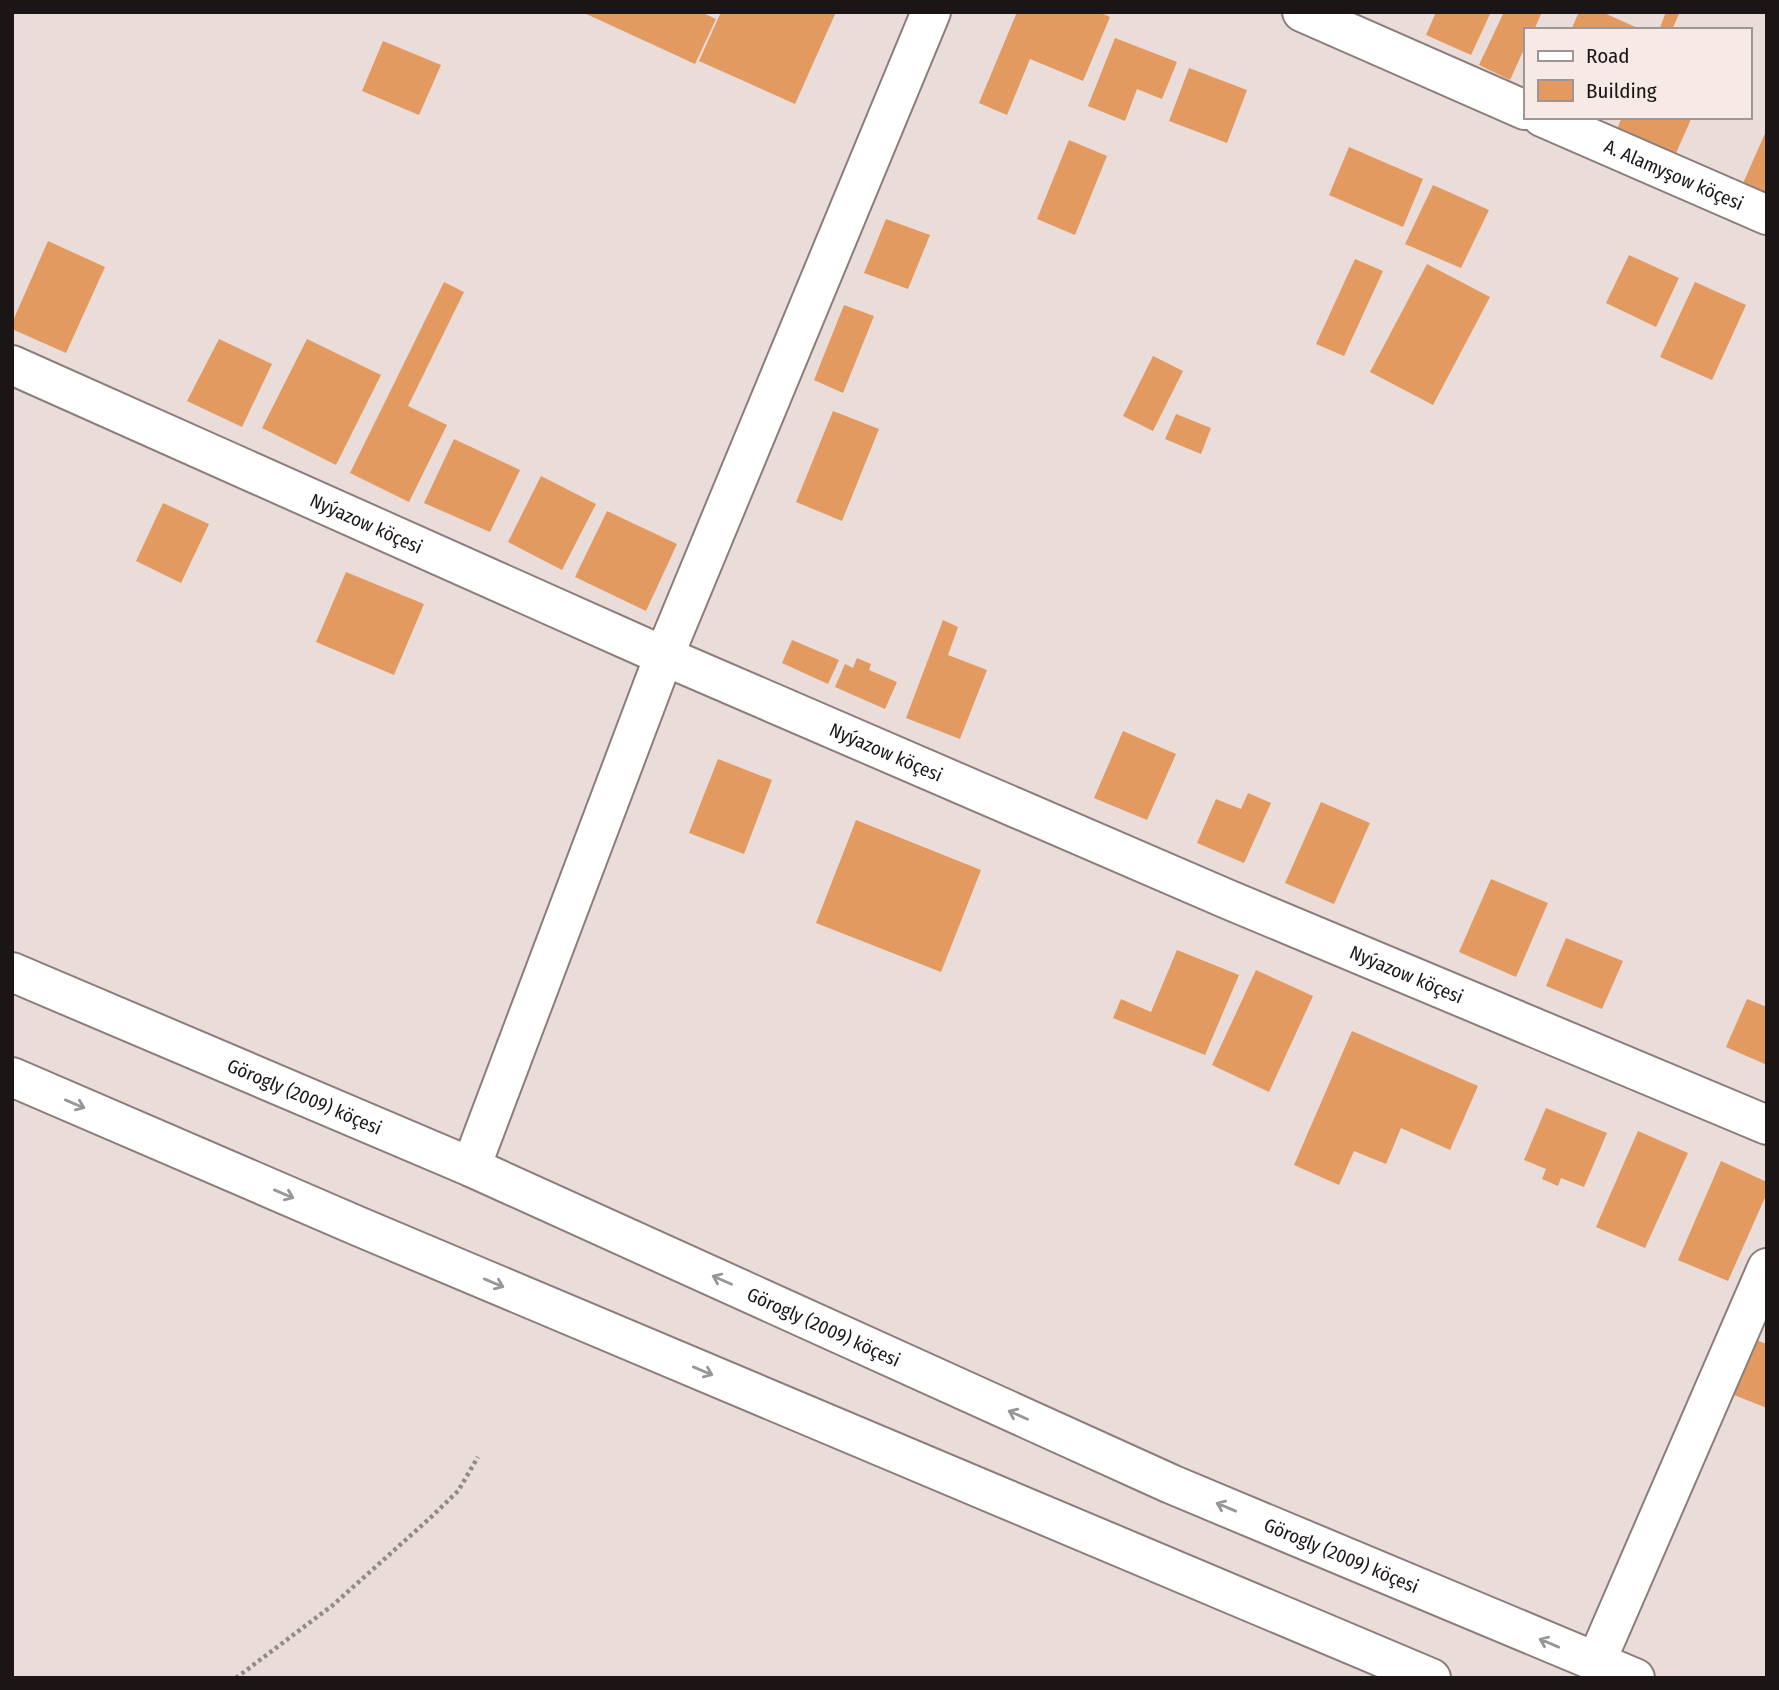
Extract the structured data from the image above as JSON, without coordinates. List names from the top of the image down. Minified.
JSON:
{"streets":{"street":["A. Alamyşow köçesi","Nyýazow köçesi","Görogly (2009) köçesi"]},"legend":["Road","Building"]}
